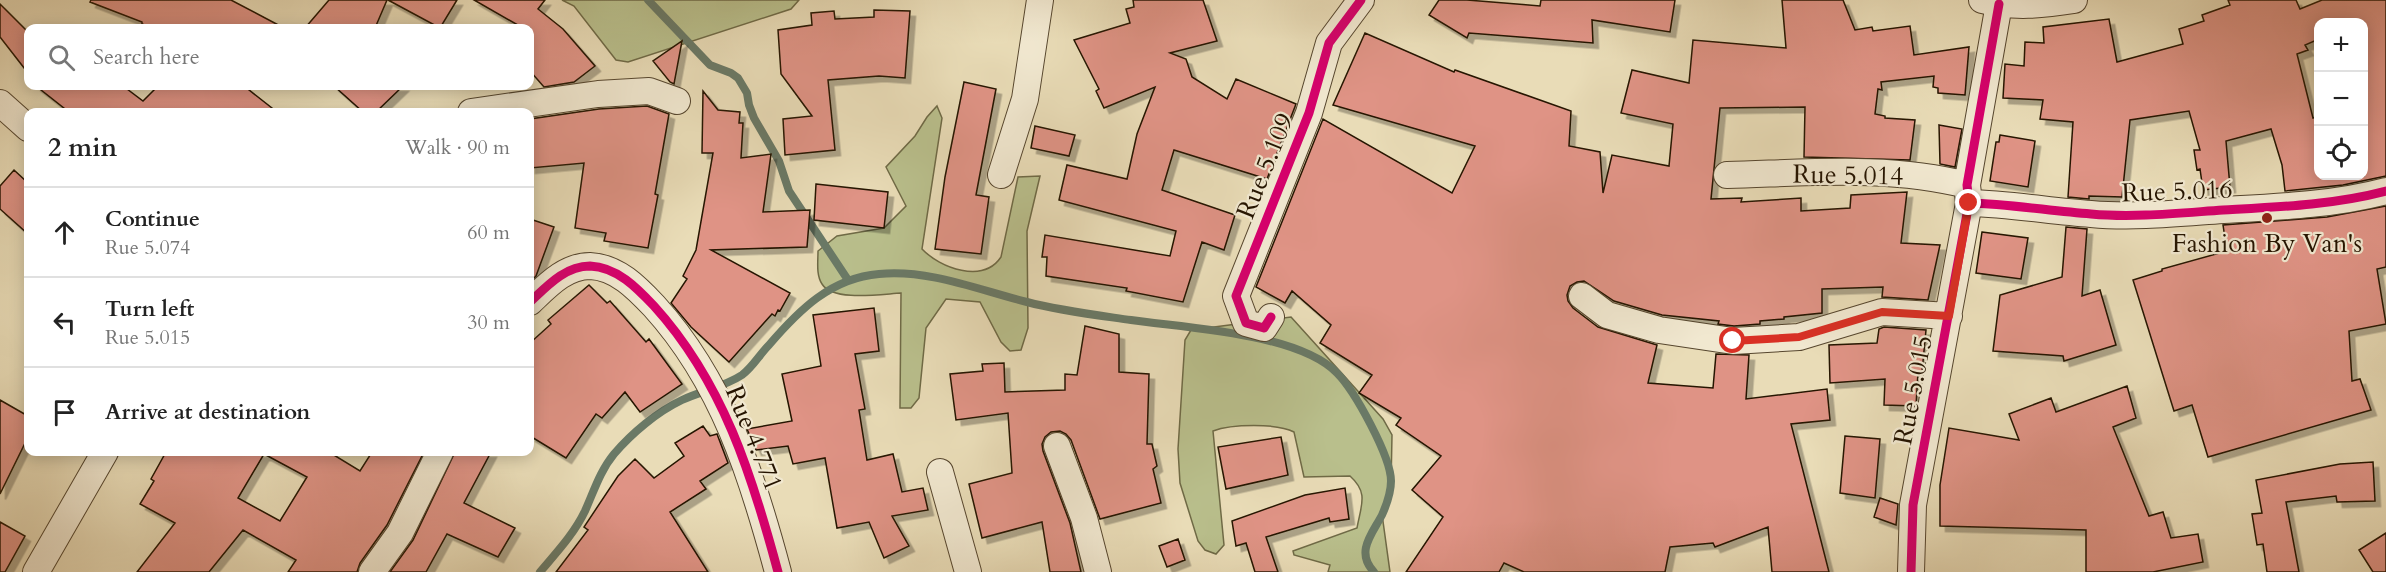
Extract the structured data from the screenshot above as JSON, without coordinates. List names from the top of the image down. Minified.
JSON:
{"streets":{"street":["Rue 5.109","Rue 5.014","Rue 5.016","Rue 5.015","Rue 4.771"]},"crossings":[["Rue 5.014","Rue 5.016"],["Rue 5.014","Rue 5.015"],["Rue 5.016","Rue 5.015"]],"places":["Fashion By Van's"],"page":{"map_buttons":["+","−"],"search":"Search here","heading":["2 min","Walk · 90 m"],"list":[["Continue","Rue 5.074","60 m"],["Turn left","Rue 5.015","30 m"],"Arrive at destination"]}}
